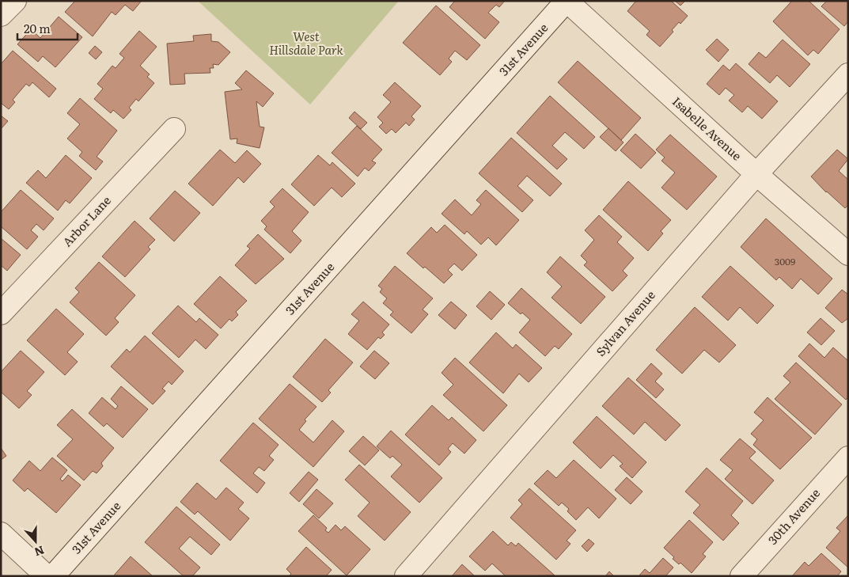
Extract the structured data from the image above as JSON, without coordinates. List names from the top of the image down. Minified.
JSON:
{"streets":{"street":["31st Avenue","Isabelle Avenue","Arbor Lane","Sylvan Avenue","30th Avenue"]},"crossings":[["31st Avenue","Isabelle Avenue"],["Isabelle Avenue","Sylvan Avenue"]],"parks":["West Hillsdale Park"],"house_numbers":["3009"],"scale_bar":"20 m","north":"bottom"}
